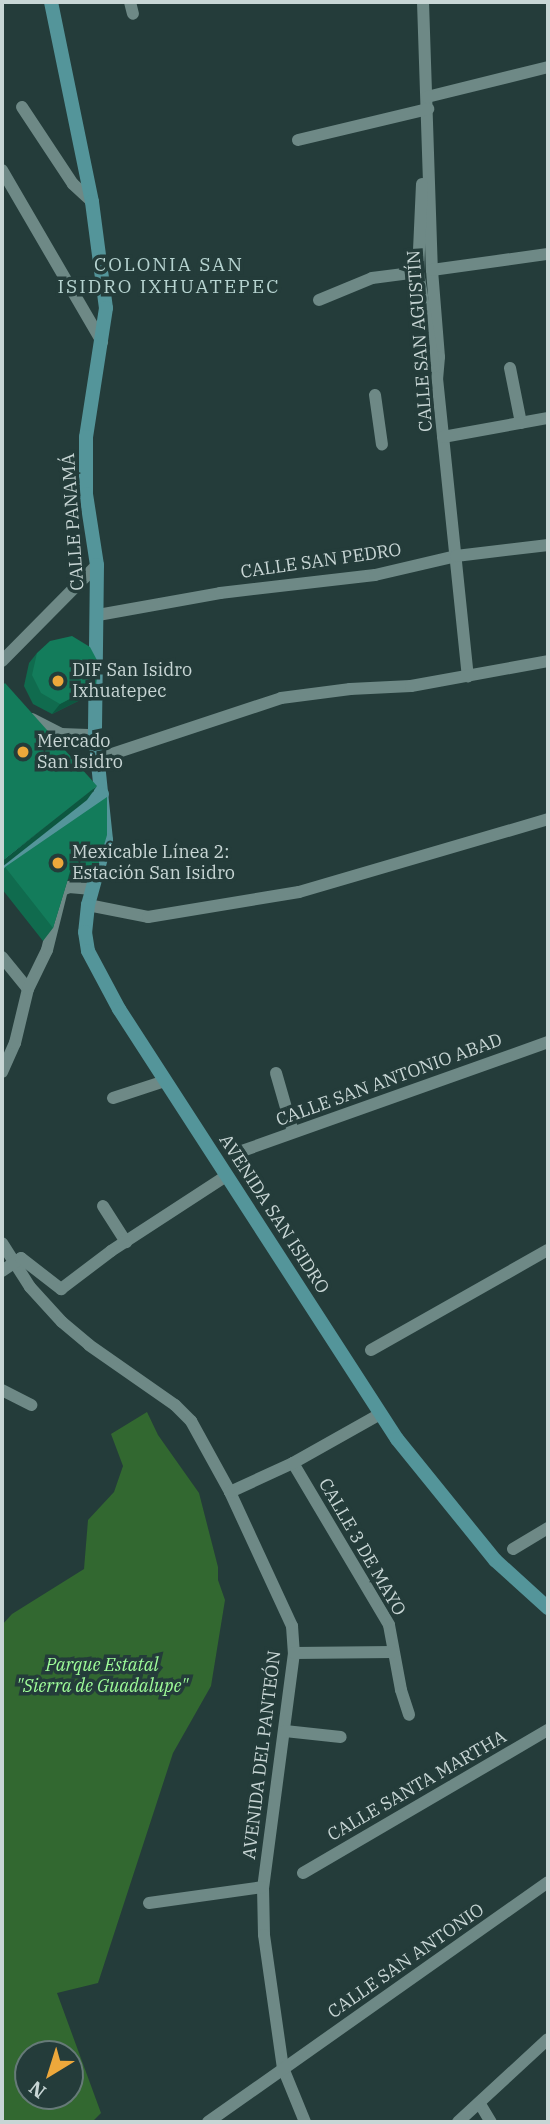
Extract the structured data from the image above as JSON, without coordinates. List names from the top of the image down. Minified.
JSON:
{"streets":{"street":["CALLE SAN AGUSTÍN","CALLE PANAMÁ","CALLE SAN PEDRO","CALLE SAN ANTONIO ABAD","AVENIDA SAN ISIDRO","CALLE 3 DE MAYO","AVENIDA DEL PANTEÓN","CALLE SANTA MARTHA","CALLE SAN ANTONIO"]},"crossings":[["CALLE SAN AGUSTÍN","CALLE SAN PEDRO"],["CALLE PANAMÁ","CALLE SAN PEDRO"],["CALLE PANAMÁ","AVENIDA SAN ISIDRO"],["AVENIDA DEL PANTEÓN","CALLE SAN ANTONIO"]],"districts":["COLONIA SAN ISIDRO IXHUATEPEC"],"parks":["Parque Estatal \"Sierra de Guadalupe\""],"places":["DIF San Isidro Ixhuatepec","Mercado San Isidro","Mexicable Línea 2: Estación San Isidro"],"north":"bottom left"}
